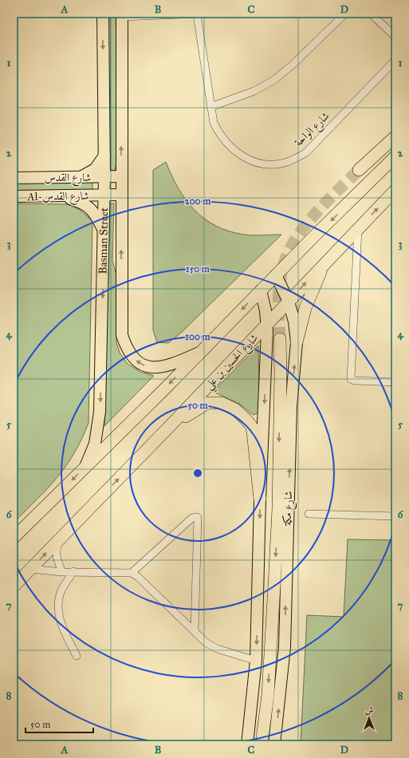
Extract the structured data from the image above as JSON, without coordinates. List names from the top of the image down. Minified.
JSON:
{"streets":{"highway":["شارع الحسين بن علي"],"main road":["شارع القدس","Al-شارع القدس","Basman Street","شارع مكة"],"street":["شارع الواحة"]},"crossings":[["شارع القدس","Basman Street"],["Al-شارع القدس","Basman Street"],["شارع الحسين بن علي","شارع مكة"]],"scale_bar":"50 m","north":"top","grid":{"columns":["A","B","C","D"],"rows":["1","2","3","4","5","6","7","8"]},"rings":["200 m","150 m","100 m","50 m"]}
